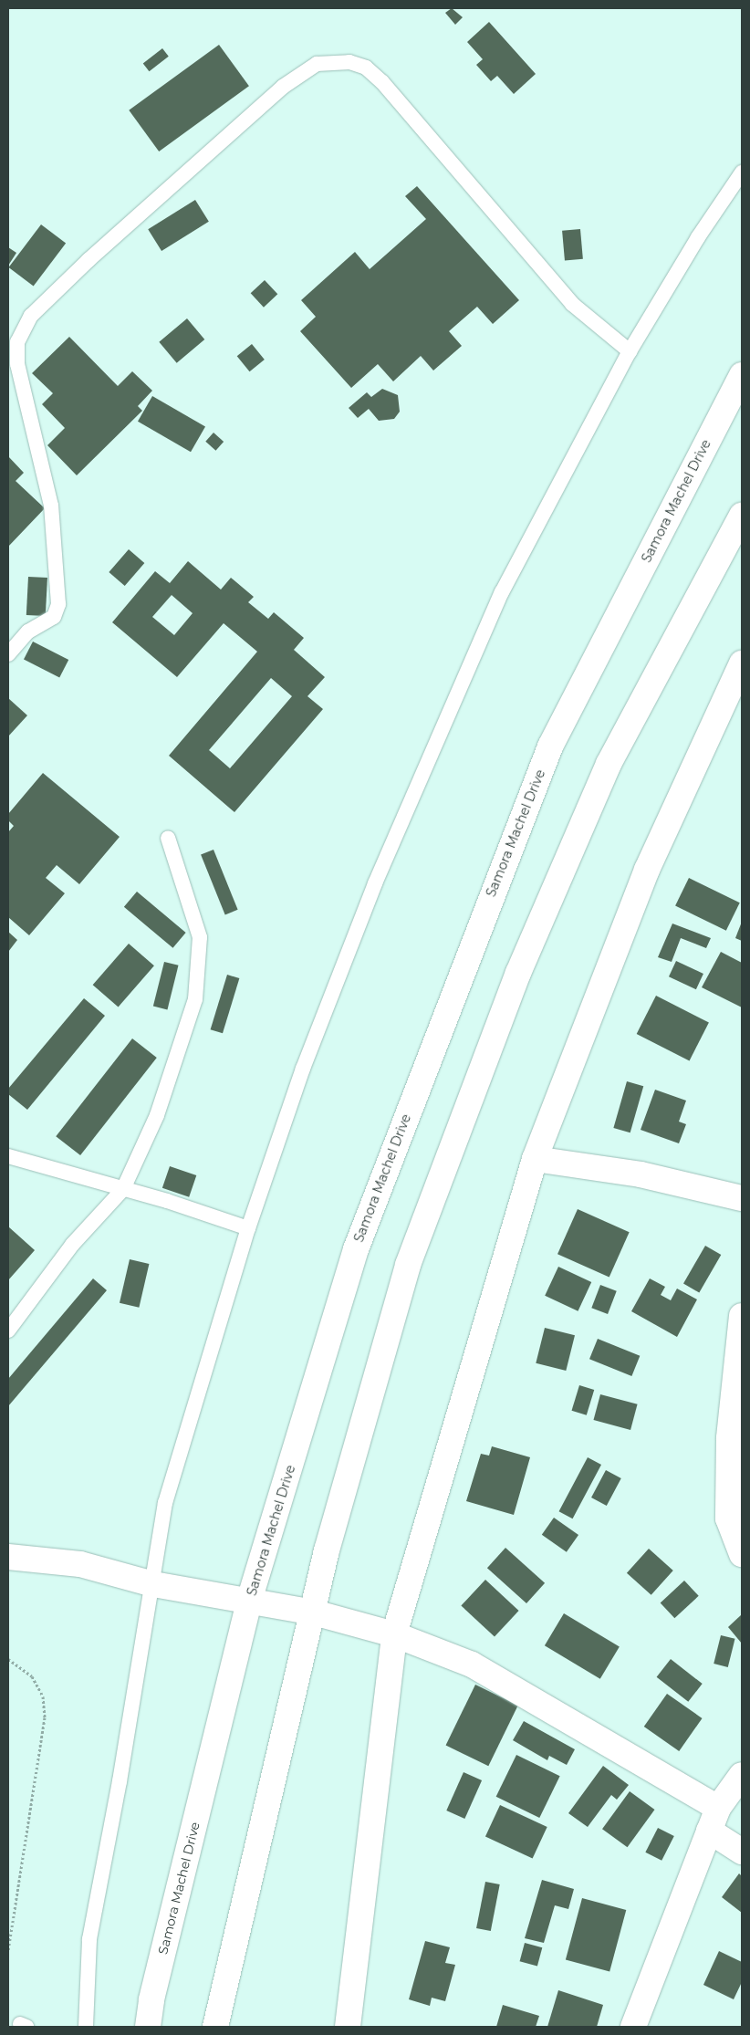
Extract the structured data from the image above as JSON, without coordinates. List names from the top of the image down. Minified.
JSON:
{"streets":{"main road":["Samora Machel Drive"]}}
